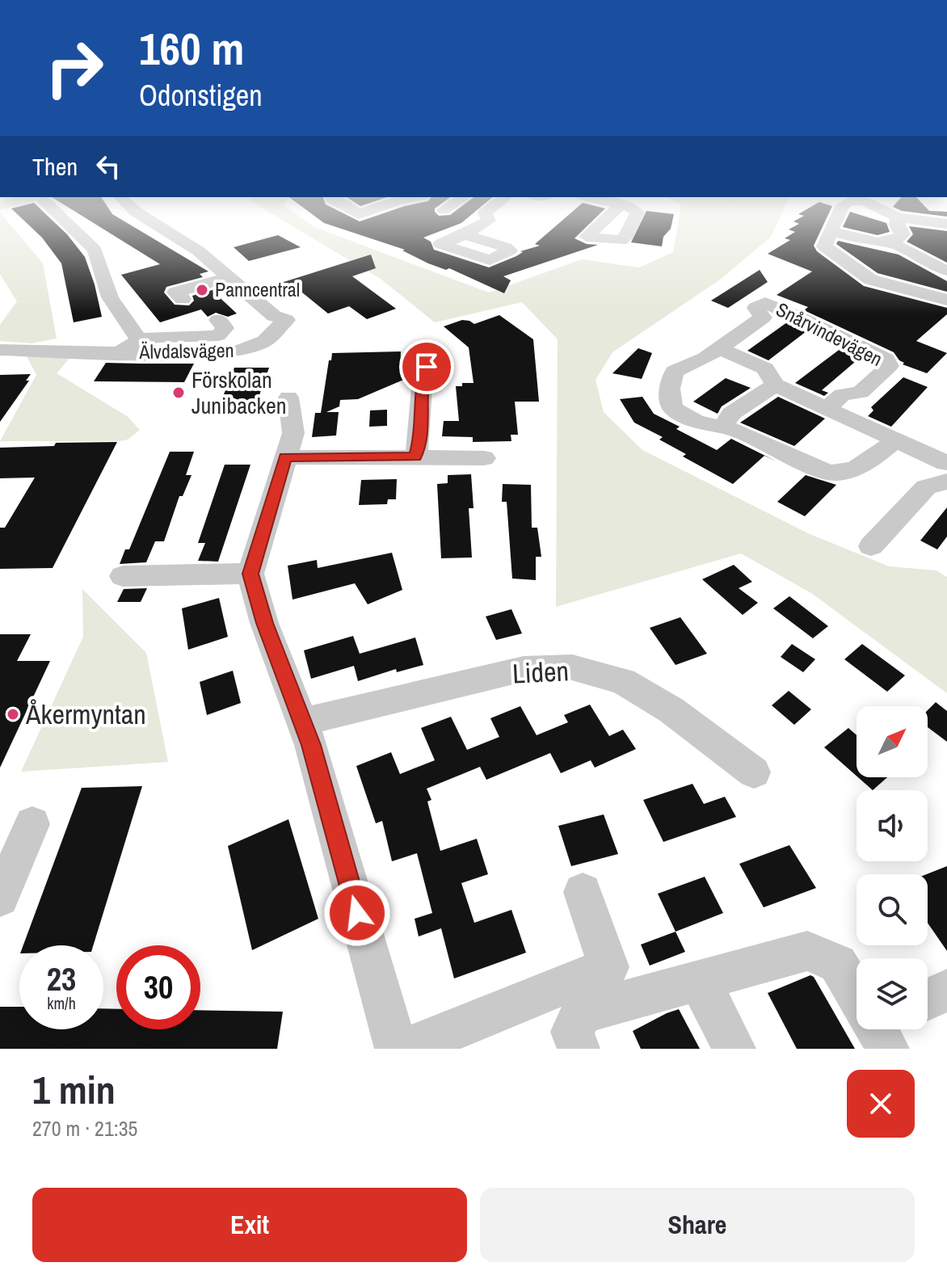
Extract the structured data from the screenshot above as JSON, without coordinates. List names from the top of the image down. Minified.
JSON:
{"streets":{"street":["Snårvindevägen","Älvdalsvägen","Liden"]},"places":["Panncentral","Förskolan Junibacken","Åkermyntan"],"north":"top right","page":{"turn":["160 m","Odonstigen"],"then":"Then","speed":"23 km/h","limit":"30","heading":["1 min","270 m · 21:35"],"buttons":["Exit","Share"]}}
